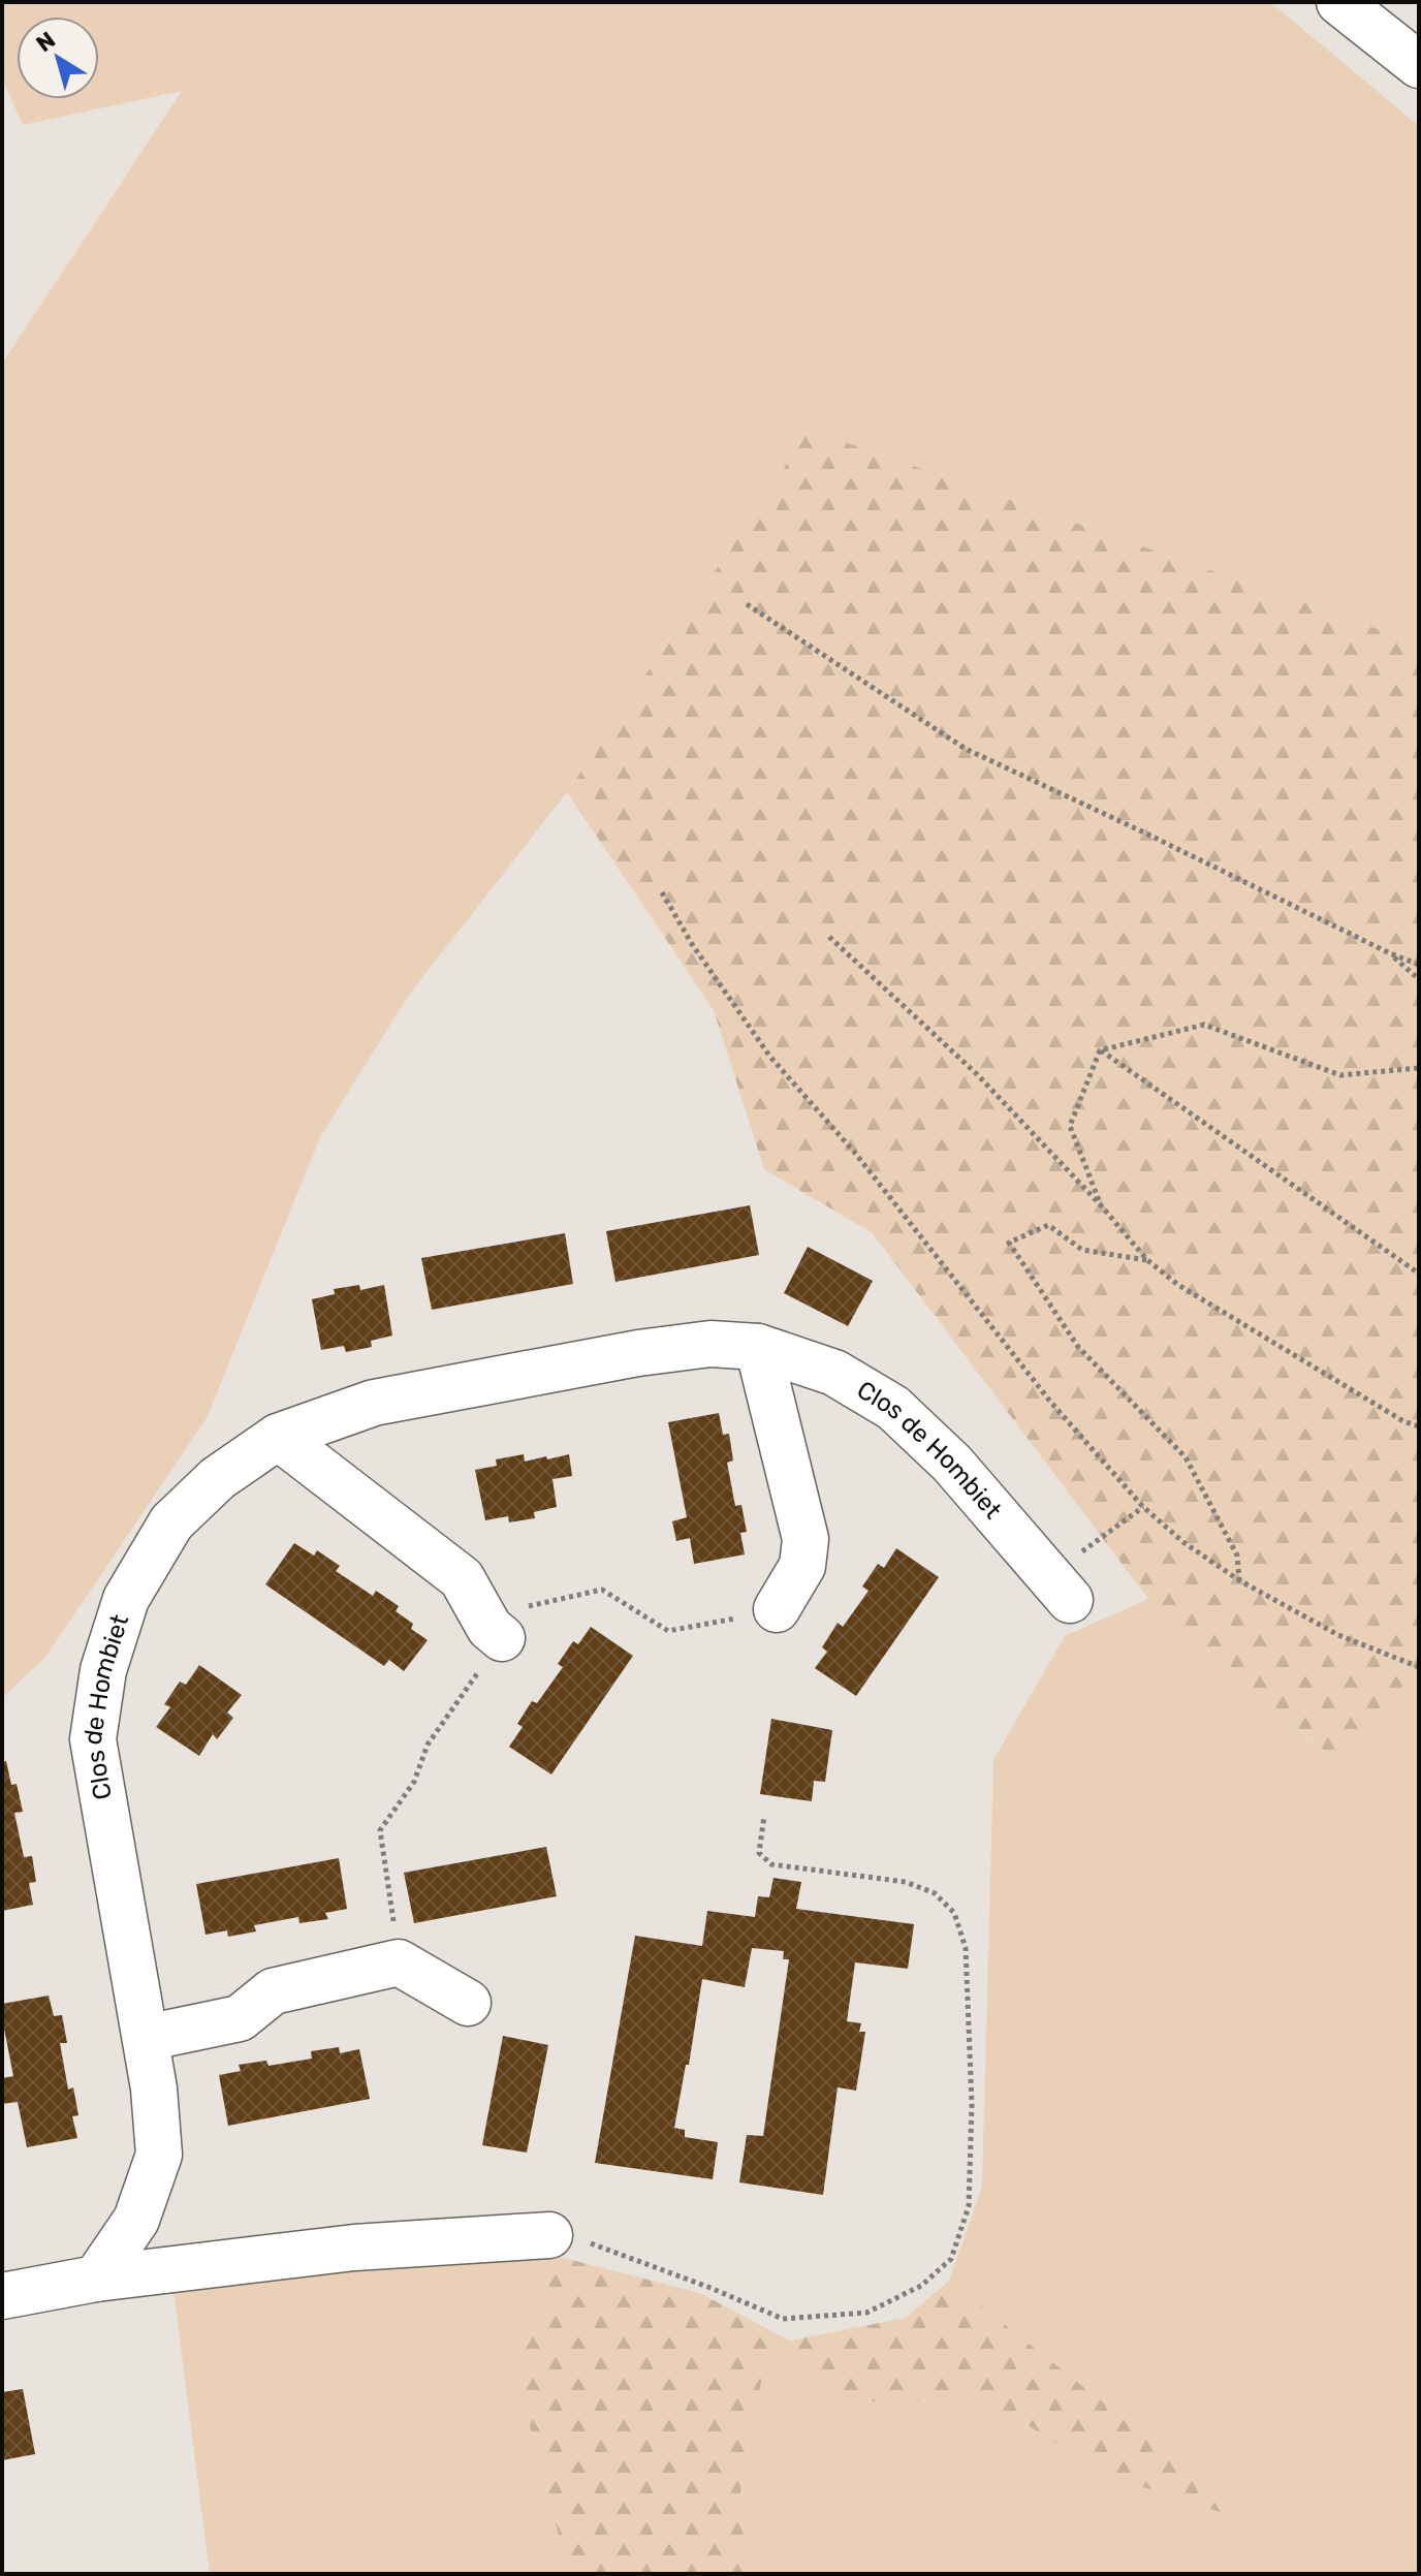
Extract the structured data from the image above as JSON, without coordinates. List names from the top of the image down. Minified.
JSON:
{"streets":{"street":["Clos de Hombiet"]},"north":"top left"}
